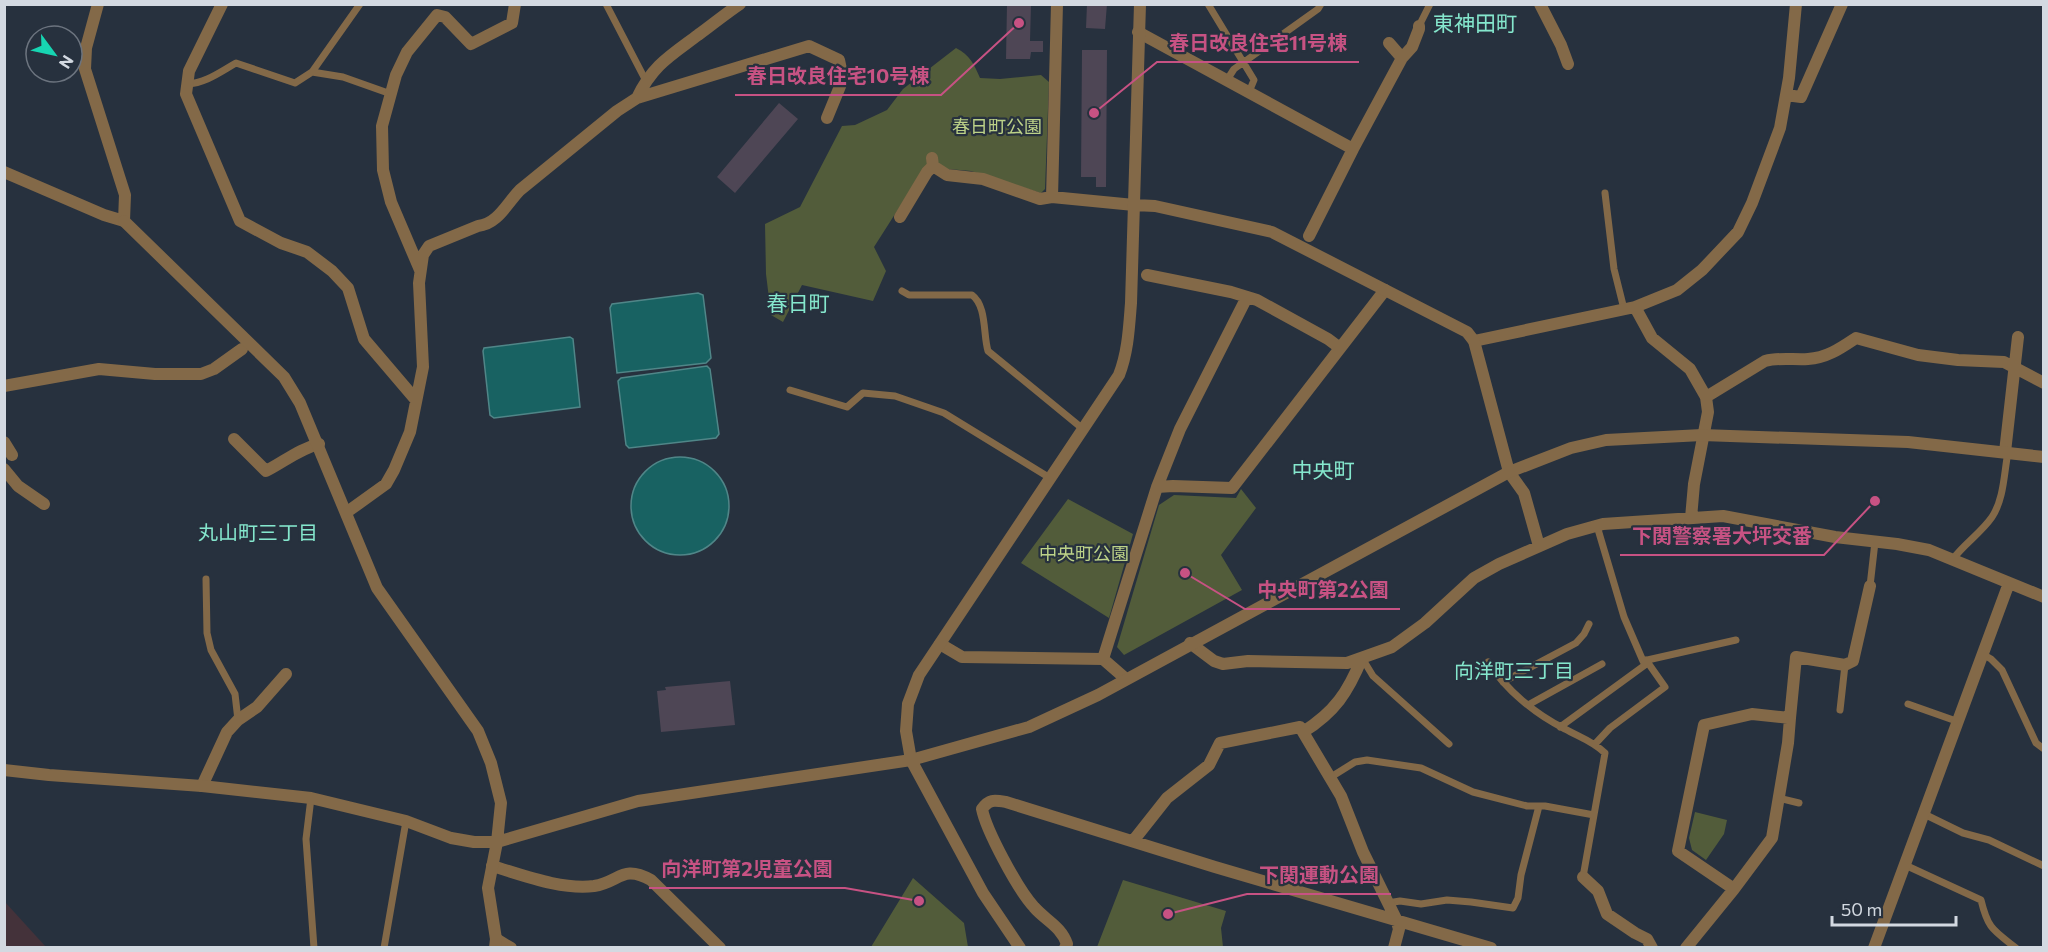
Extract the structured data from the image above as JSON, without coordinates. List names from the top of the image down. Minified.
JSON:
{"districts":["東神田町","春日町","中央町","丸山町三丁目","向洋町三丁目"],"parks":["春日町公園","中央町公園"],"places":["春日改良住宅10号棟","春日改良住宅11号棟","下関警察署大坪交番","中央町第2公園","向洋町第2児童公園","下関運動公園"],"scale_bar":"50 m","north":"bottom right"}
